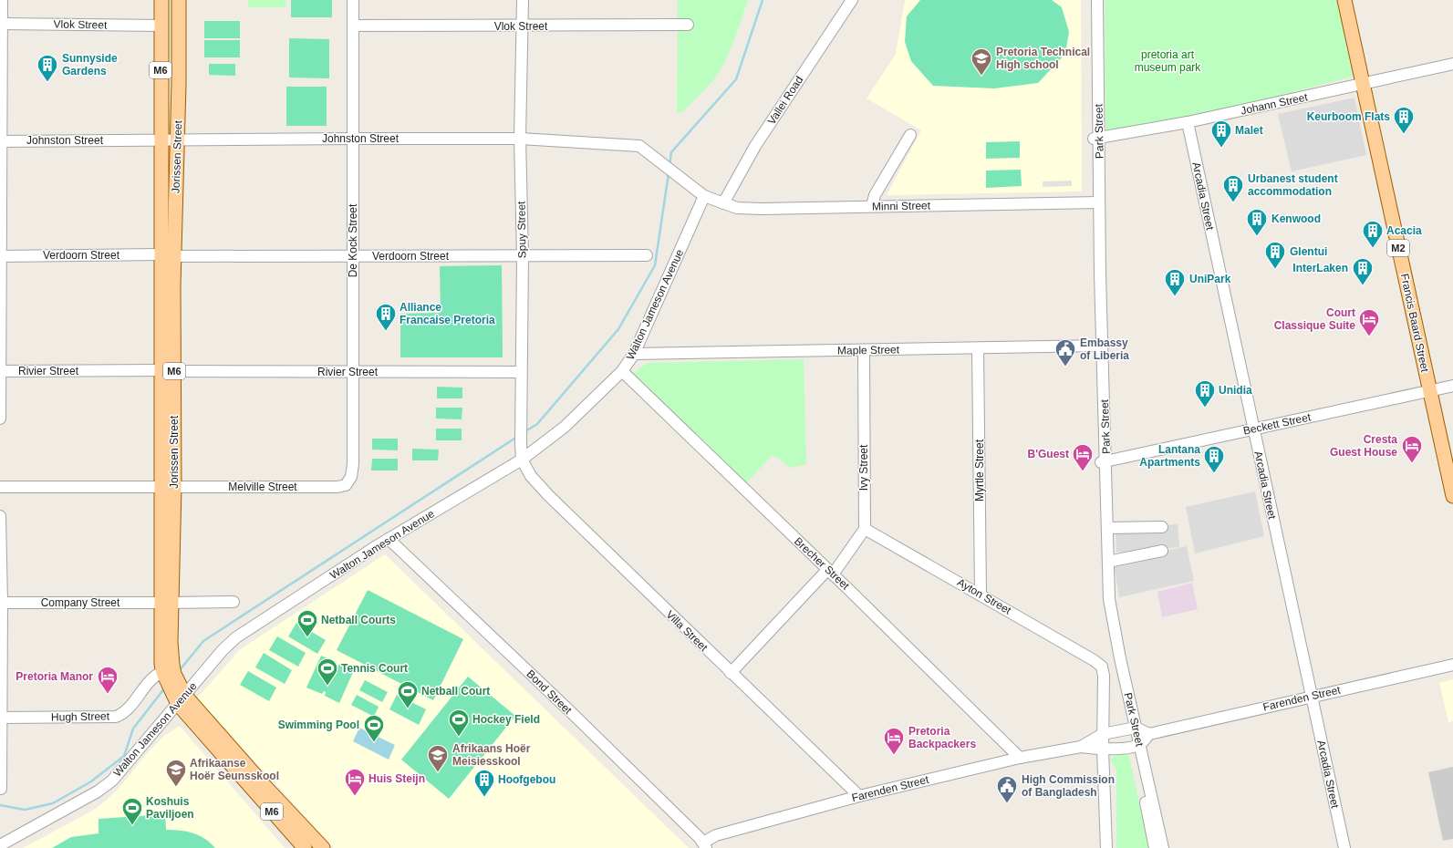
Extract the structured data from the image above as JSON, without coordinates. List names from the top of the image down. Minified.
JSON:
{"streets":{"main road":["M6","Jorissen Street","M2","Francis Baard Street"],"street":["Vlok Street","Vallei Road","Johann Street","Park Street","Johnston Street","Arcadia Street","Minni Street","Spuy Street","De Kock Street","Verdoorn Street","Walton Jameson Avenue","Maple Street","Rivier Street","Beckett Street","Ivy Street","Myrtle Street","Melville Street","Brecher Street","Ayton Street","Company Street","Villa Street","Bond Street","Farenden Street","Hugh Street"]},"crossings":[["Vlok Street","Jorissen Street"],["Vlok Street","Spuy Street"],["Vlok Street","De Kock Street"],["Vallei Road","Minni Street"],["Johann Street","Park Street"],["Johann Street","Arcadia Street"],["Johann Street","Francis Baard Street"],["Park Street","Minni Street"],["Park Street","Maple Street"],["Park Street","Beckett Street"],["Park Street","Farenden Street"],["Johnston Street","Jorissen Street"],["Johnston Street","Minni Street"],["Johnston Street","Spuy Street"],["Johnston Street","De Kock Street"],["Johnston Street","Walton Jameson Avenue"],["Jorissen Street","Verdoorn Street"],["Jorissen Street","Walton Jameson Avenue"],["Jorissen Street","Rivier Street"],["Jorissen Street","Melville Street"],["Jorissen Street","Company Street"],["Jorissen Street","Hugh Street"],["Arcadia Street","Beckett Street"],["Arcadia Street","Farenden Street"],["Minni Street","Walton Jameson Avenue"],["Spuy Street","Verdoorn Street"],["Spuy Street","Walton Jameson Avenue"],["Spuy Street","Rivier Street"],["Spuy Street","Villa Street"],["De Kock Street","Verdoorn Street"],["De Kock Street","Rivier Street"],["De Kock Street","Melville Street"],["Walton Jameson Avenue","Maple Street"],["Walton Jameson Avenue","Brecher Street"],["Walton Jameson Avenue","Villa Street"],["Walton Jameson Avenue","Bond Street"],["Francis Baard Street","Beckett Street"],["Maple Street","Ivy Street"],["Maple Street","Myrtle Street"],["Ivy Street","Ayton Street"],["Myrtle Street","Ayton Street"],["Brecher Street","Farenden Street"],["Ayton Street","Farenden Street"],["Villa Street","Farenden Street"],["Bond Street","Farenden Street"]],"parks":["pretoria art museum park"],"places":{"school or university":["Pretoria Technical High school","Afrikaans Hoër Meisiesskool","Afrikaanse Hoër Seunsskool"],"building":["Sunnyside Gardens","Keurboom Flats","Malet","Urbanest student accommodation","Kenwood","Acacia","Glentui","InterLaken","UniPark","Alliance Francaise Pretoria","Unidia","Lantana Apartments","Hoofgebou"],"hotel":["Court Classique Suite","Cresta Guest House","B'Guest","Pretoria Manor","Pretoria Backpackers","Huis Steijn"],"public building":["Embassy of Liberia","High Commission of Bangladesh"],"sports":["Netball Courts","Tennis Court","Netball Court","Hockey Field","Swimming Pool","Koshuis Paviljoen"]}}
